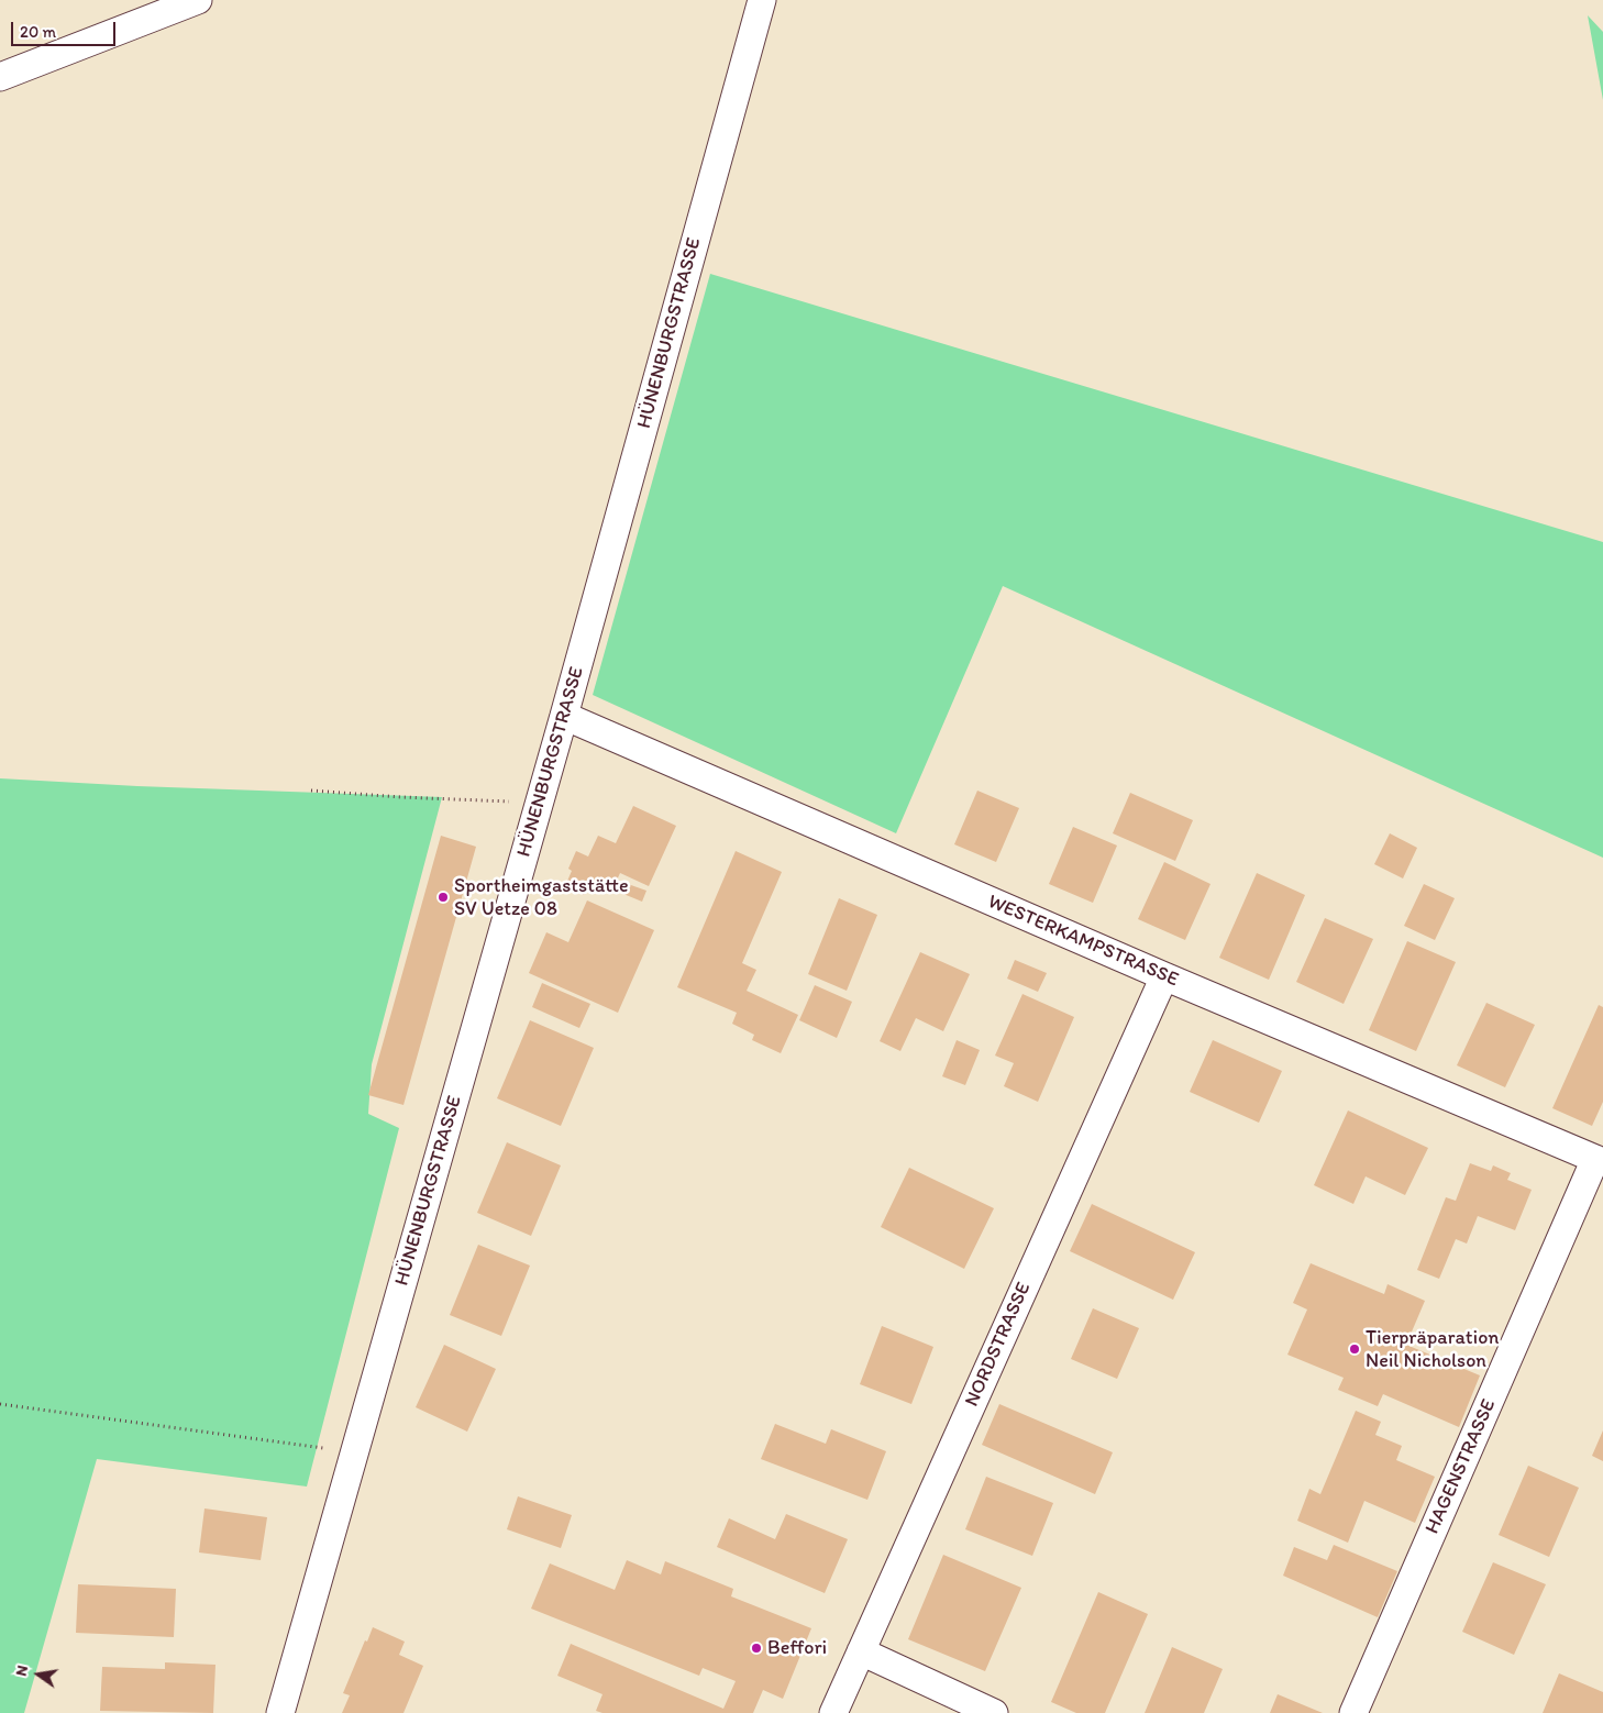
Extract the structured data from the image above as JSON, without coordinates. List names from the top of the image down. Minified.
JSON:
{"streets":{"street":["HÜNENBURGSTRASSE","WESTERKAMPSTRASSE","NORDSTRASSE","HAGENSTRASSE"]},"crossings":[["HÜNENBURGSTRASSE","WESTERKAMPSTRASSE"],["WESTERKAMPSTRASSE","NORDSTRASSE"],["WESTERKAMPSTRASSE","HAGENSTRASSE"]],"places":["Sportheimgaststätte SV Uetze 08","Tierpräparation Neil Nicholson","Beffori"],"scale_bar":"20 m","north":"left"}
